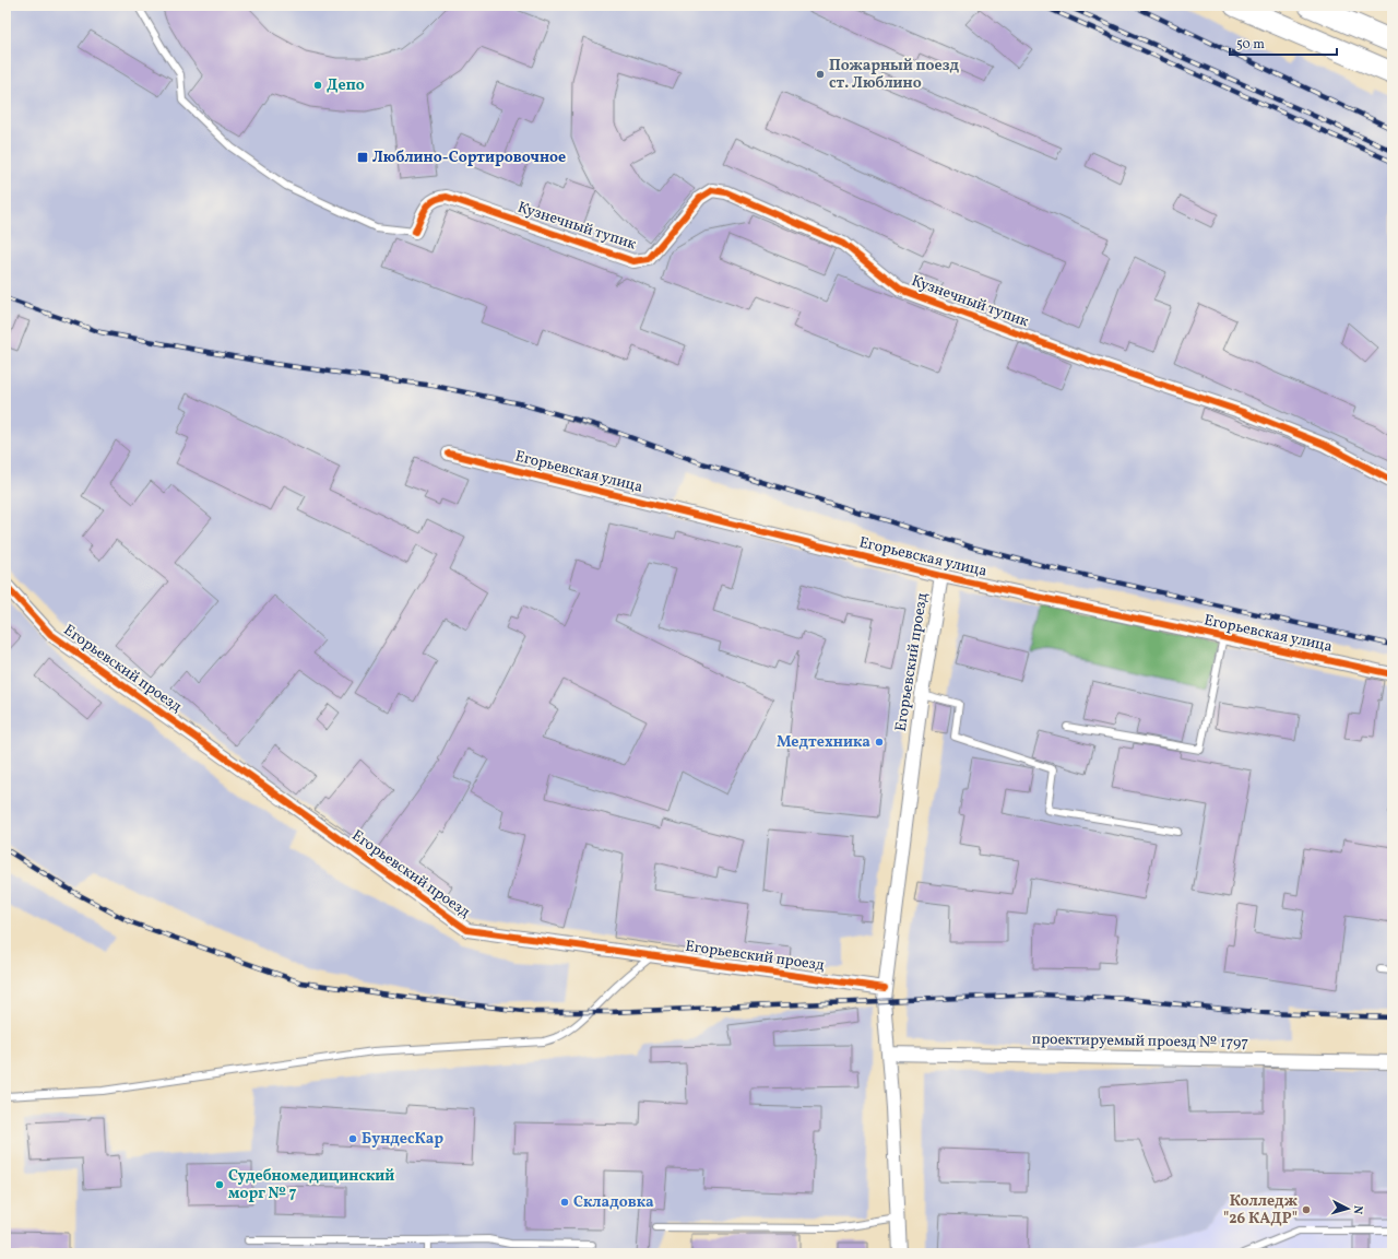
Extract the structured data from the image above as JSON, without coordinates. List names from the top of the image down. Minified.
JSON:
{"streets":{"street":["Кузнечный тупик","Егорьевская улица","Егорьевский проезд","проектируемый проезд № 1797"]},"crossings":[["Егорьевская улица","Егорьевский проезд"],["Егорьевский проезд","проектируемый проезд № 1797"]],"places":{"other":["Пожарный поезд ст. Люблино","Депо","Медтехника","БундесКар","Судебномедицинский морг № 7","Складовка","Колледж \"26 КАДР\""],"transit":["Люблино-Сортировочное"]},"scale_bar":"50 m","north":"right"}
